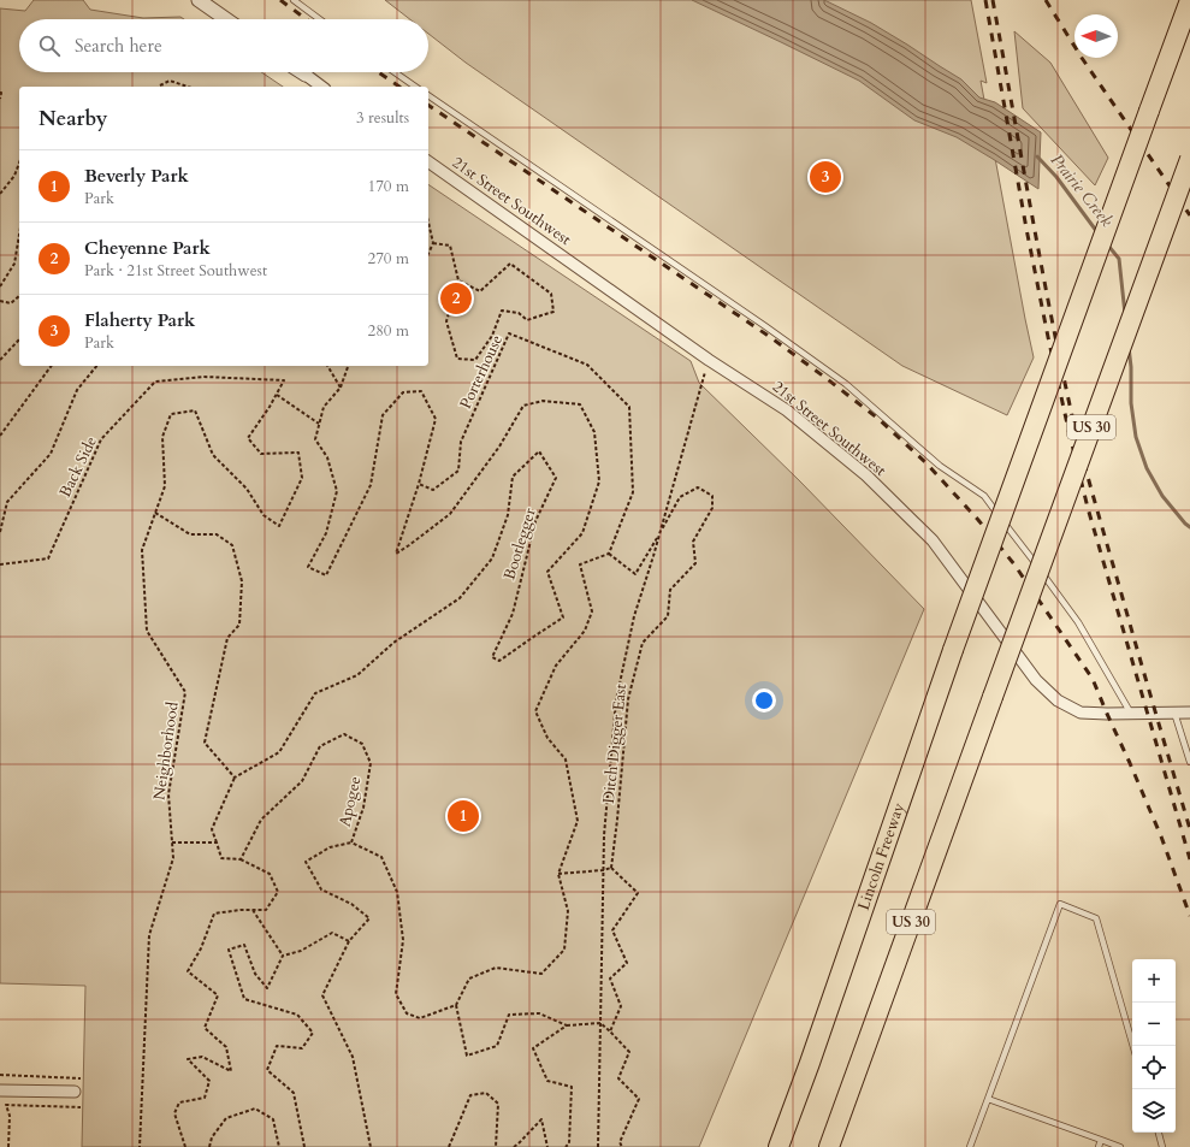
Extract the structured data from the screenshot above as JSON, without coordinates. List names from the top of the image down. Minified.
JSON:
{"streets":{"highway":["US 30","Lincoln Freeway"],"street":["21st Street Southwest"],"path":["Porterhouse","Back Side","Bootlegger","Ditch Digger East","Neighborhood","Apogee"]},"crossings":[["Porterhouse","Bootlegger"],["US 30","Lincoln Freeway"]],"water":["Prairie Creek"],"north":"left","page":{"search":"Search here","heading":["Nearby","3 results"],"list":[{"mark":"1","name":"Beverly Park","note":"Park","value":"170 m"},{"mark":"2","name":"Cheyenne Park","note":"Park · 21st Street Southwest","value":"270 m"},{"mark":"3","name":"Flaherty Park","note":"Park","value":"280 m"}],"pins":["3","2","1"],"map_buttons":["+","−"]}}
